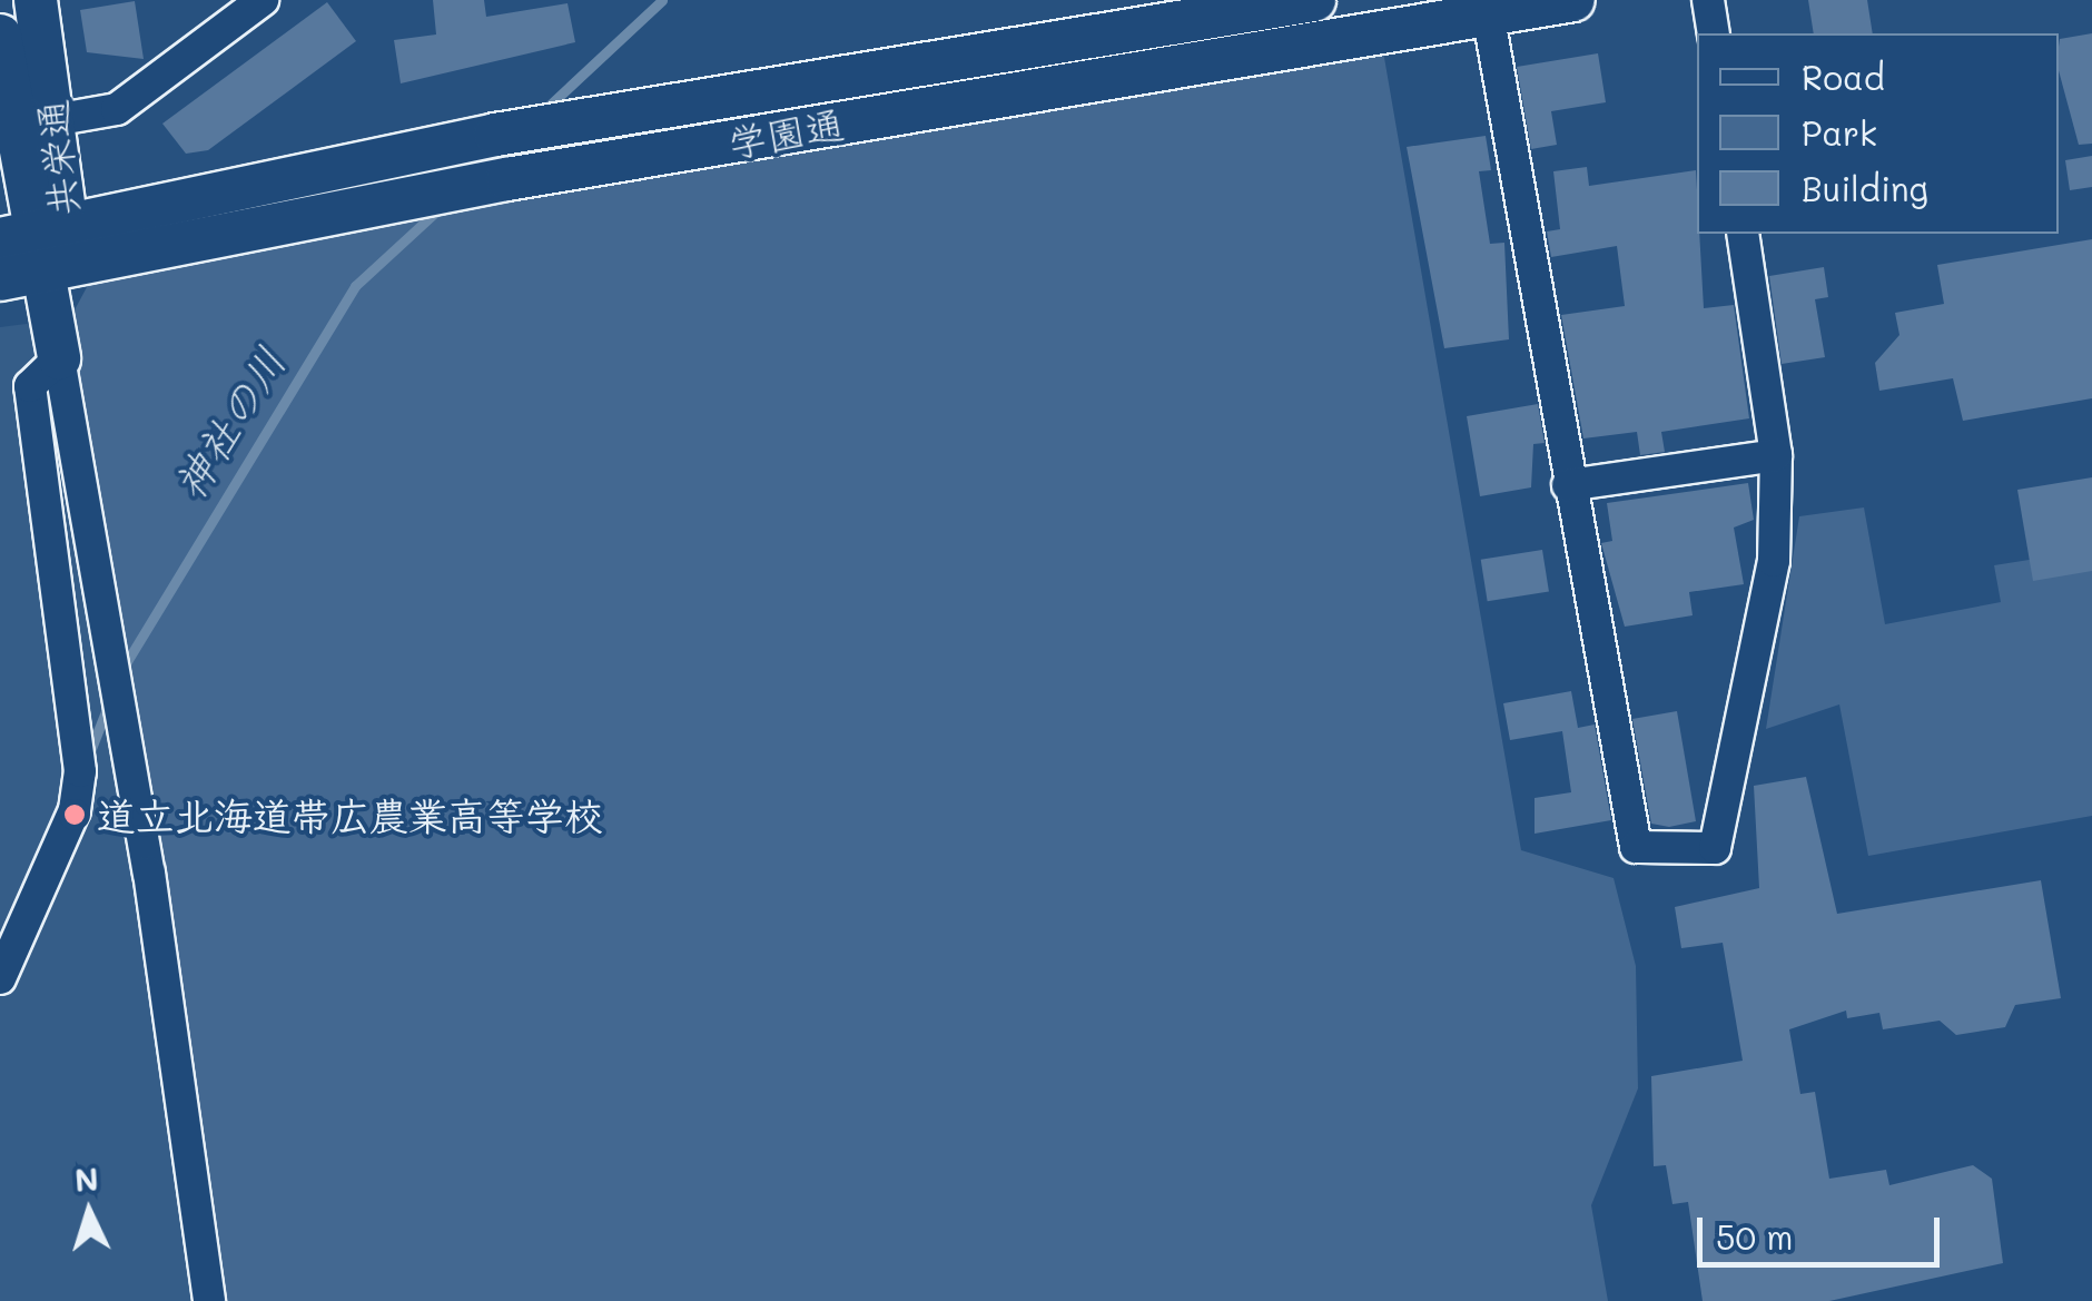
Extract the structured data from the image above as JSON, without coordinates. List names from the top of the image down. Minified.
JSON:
{"streets":{"street":["学園通","共栄通"]},"crossings":[["学園通","共栄通"]],"water":["神社の川"],"places":["道立北海道帯広農業高等学校"],"legend":["Road","Park","Building"],"scale_bar":"50 m","north":"top"}
